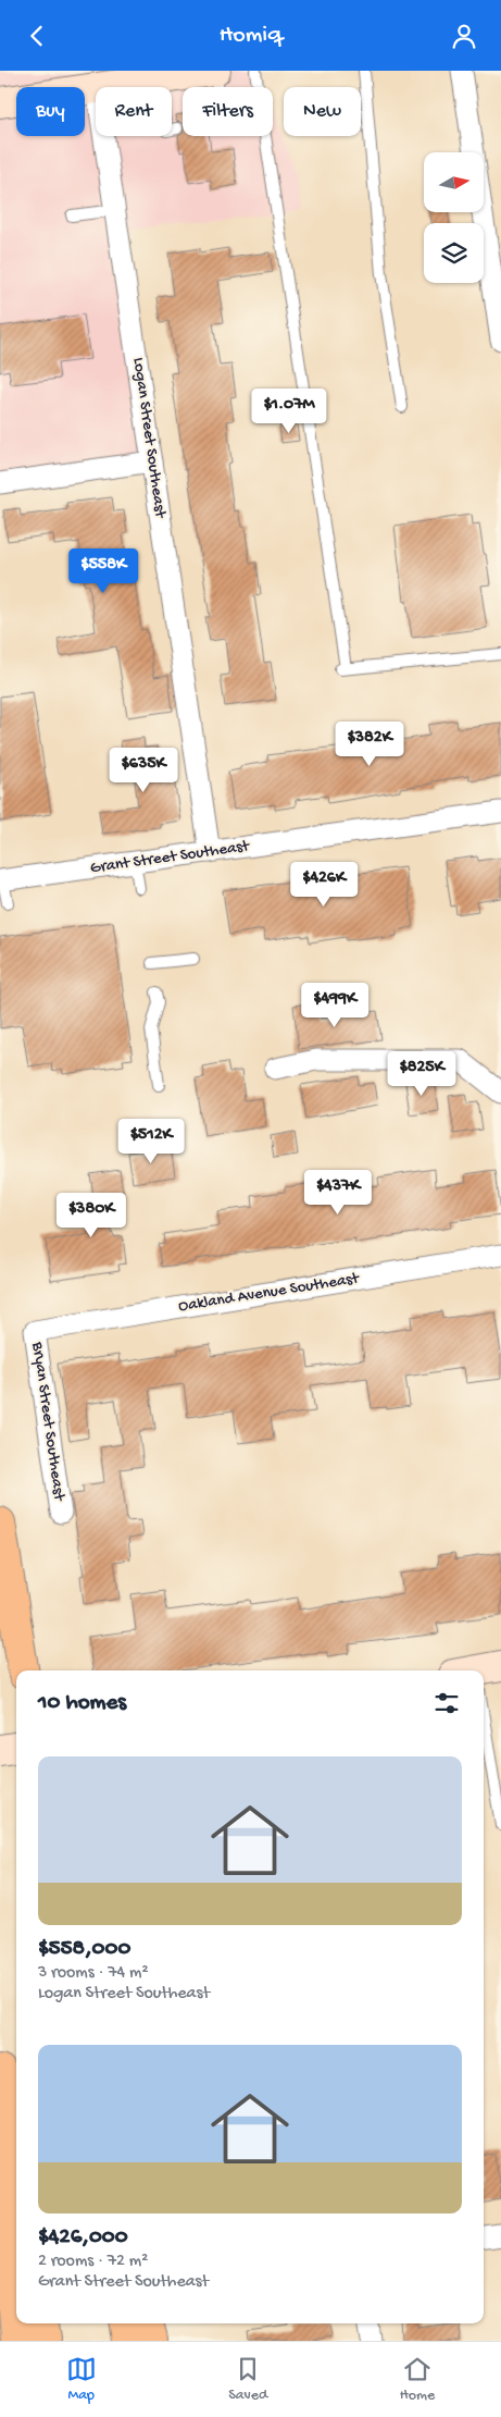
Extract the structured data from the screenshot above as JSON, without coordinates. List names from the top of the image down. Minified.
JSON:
{"streets":{"street":["Logan Street Southeast","Grant Street Southeast","Oakland Avenue Southeast","Bryan Street Southeast"]},"crossings":[["Logan Street Southeast","Grant Street Southeast"],["Oakland Avenue Southeast","Bryan Street Southeast"]],"north":"right","page":{"header":"Homiq","chip":["Buy","Rent","Filters","New"],"price":["$1.07M","$558K","$382K","$635K","$426K","$499K","$825K","$512K","$437K","$380K"],"heading":"10 homes","list":[{"name":"$558,000","note":"3 rooms · 74 m² · Logan Street Southeast"},{"name":"$426,000","note":"2 rooms · 72 m² · Grant Street Southeast"}],"tabs":["Map","Saved","Home"]}}
